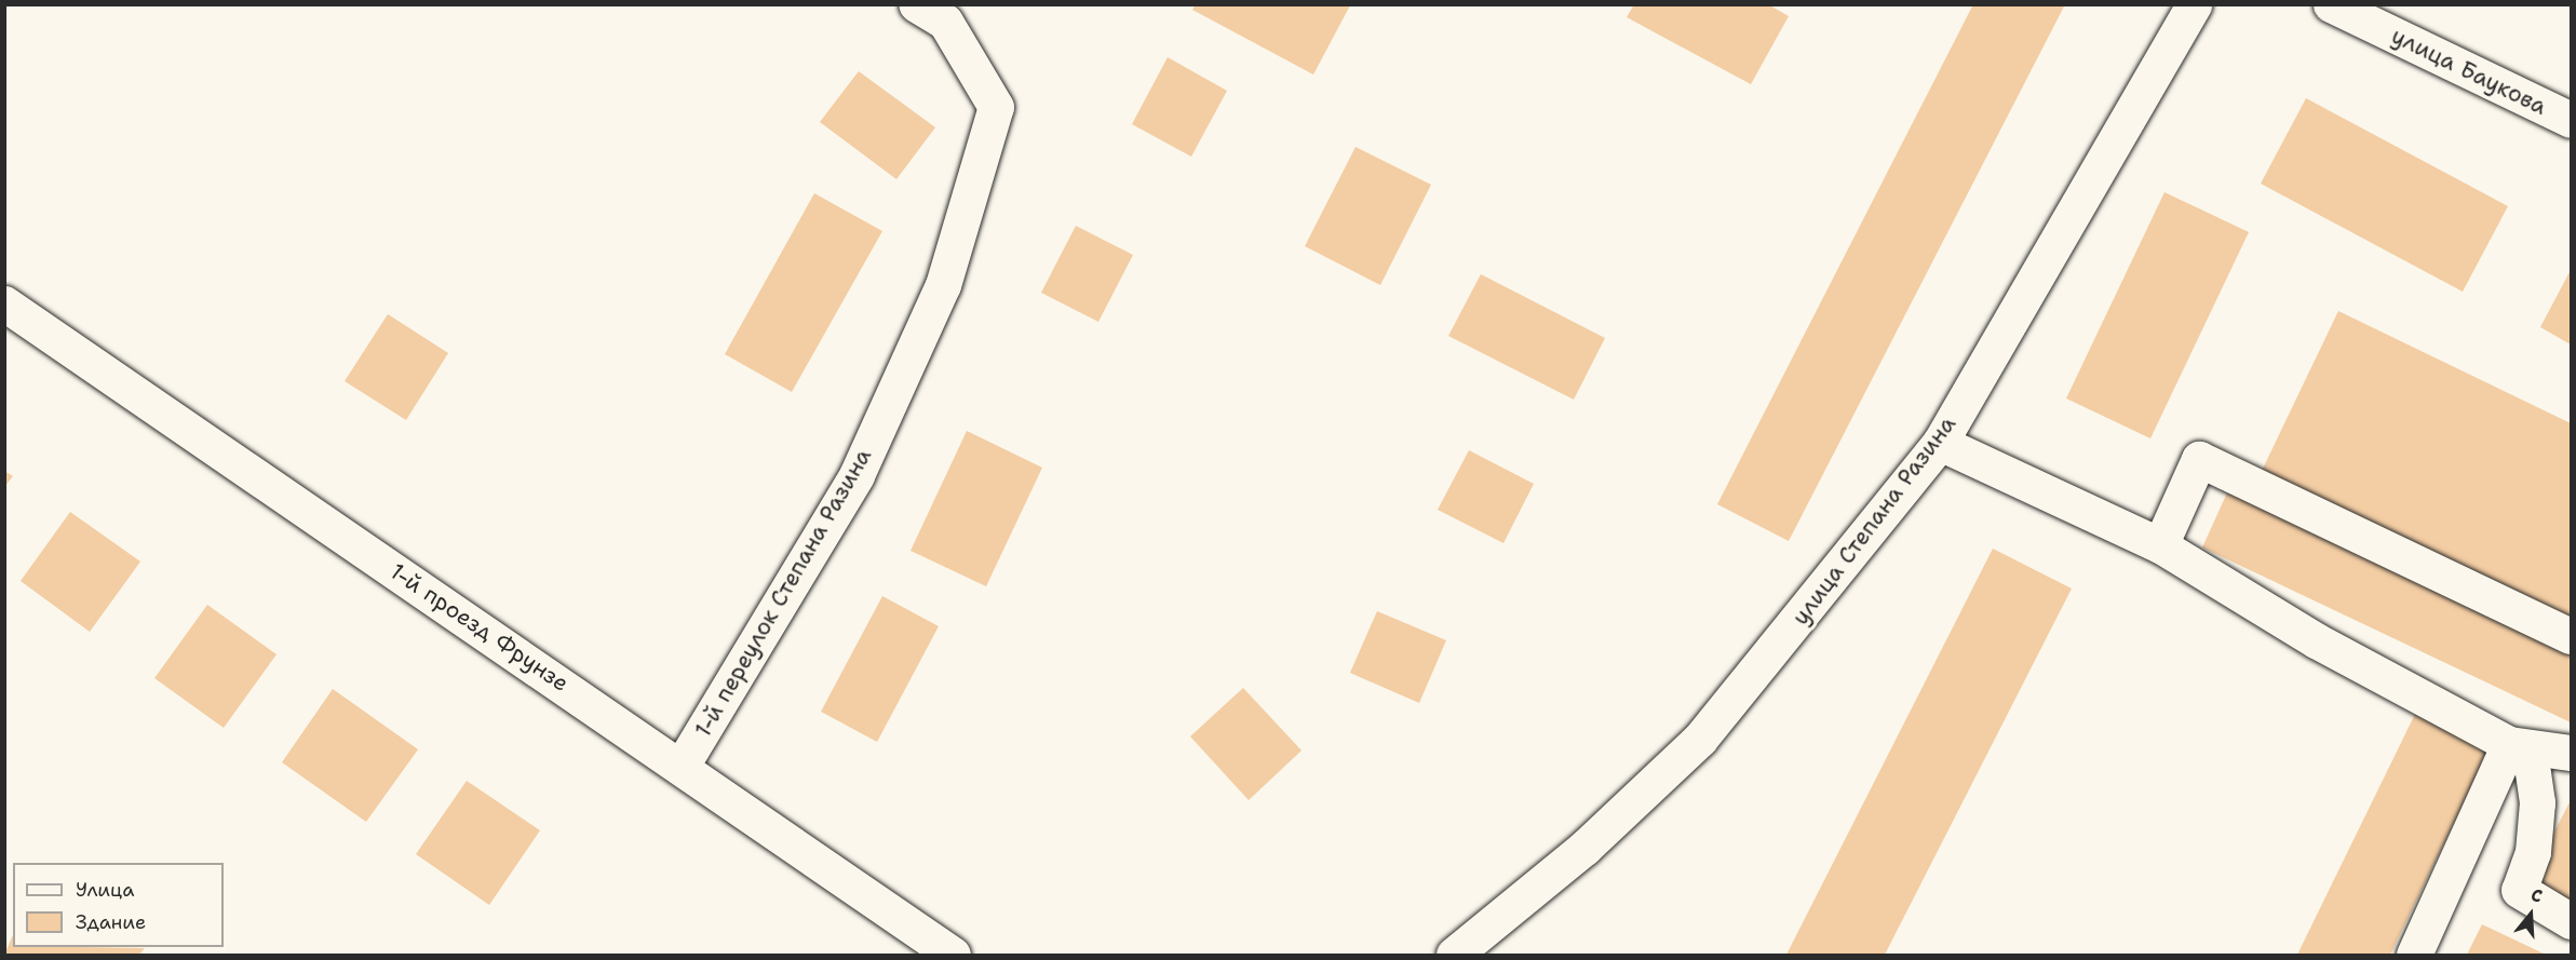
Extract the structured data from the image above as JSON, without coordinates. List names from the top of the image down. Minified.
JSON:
{"streets":{"street":["улица Баукова","улица Степана Разина","1-й переулок Степана Разина","1-й проезд Фрунзе"]},"crossings":[["1-й переулок Степана Разина","1-й проезд Фрунзе"]],"legend":["Улица","Здание"],"north":"top"}
